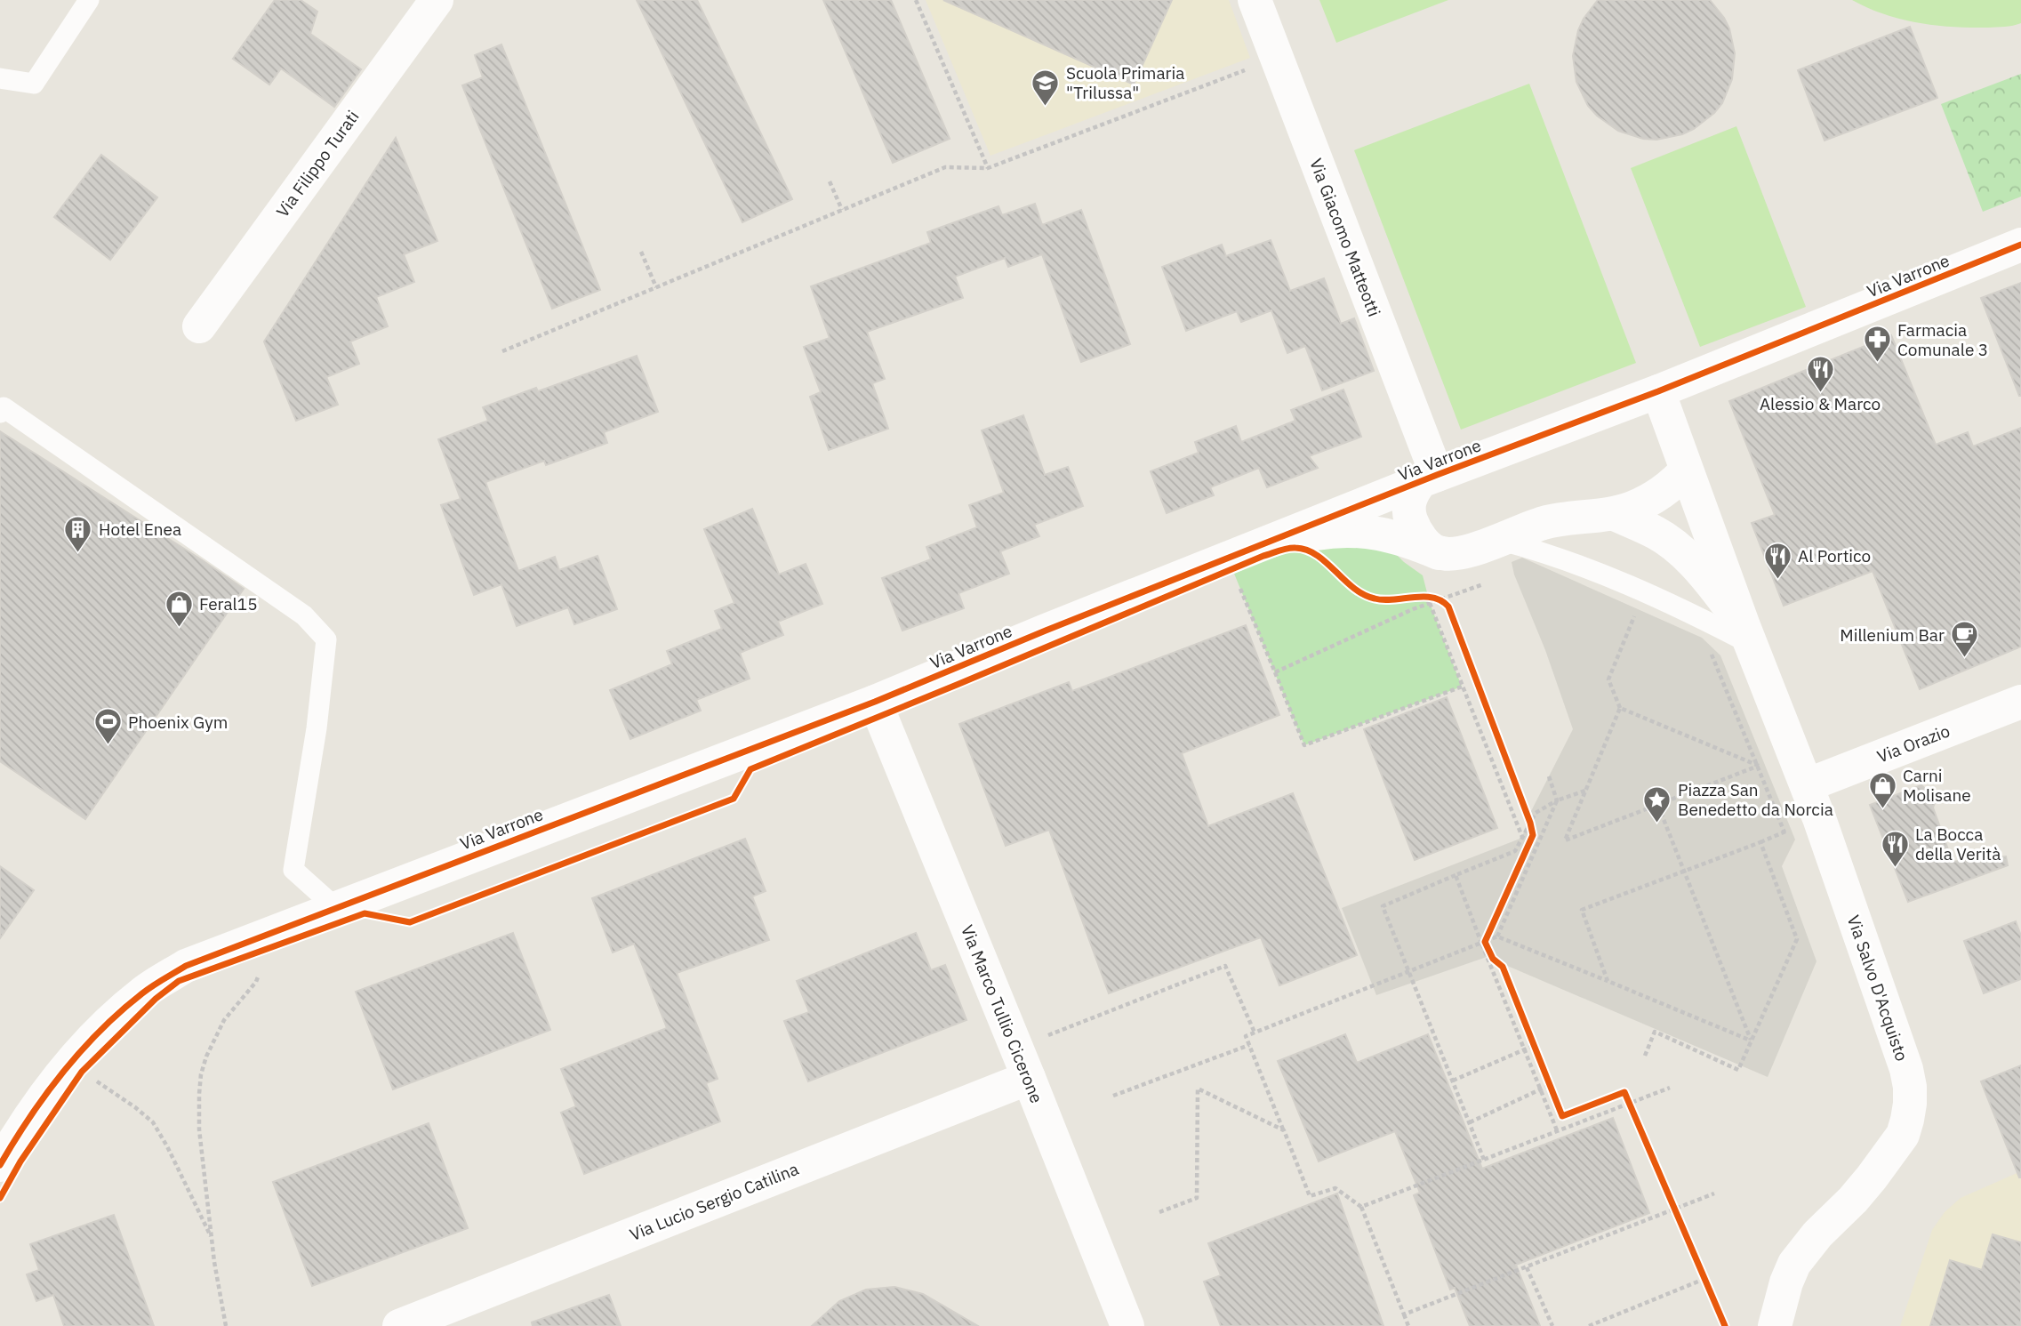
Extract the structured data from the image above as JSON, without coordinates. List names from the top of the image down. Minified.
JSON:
{"streets":{"street":["Via Filippo Turati","Via Giacomo Matteotti","Via Varrone","Via Orazio","Via Salvo D'Acquisto","Via Marco Tullio Cicerone","Via Lucio Sergio Catilina"]},"crossings":[["Via Giacomo Matteotti","Via Varrone"],["Via Varrone","Via Salvo D'Acquisto"],["Via Varrone","Via Marco Tullio Cicerone"],["Via Orazio","Via Salvo D'Acquisto"],["Via Marco Tullio Cicerone","Via Lucio Sergio Catilina"]],"places":{"school or university":["Scuola Primaria \"Trilussa\""],"pharmacy":["Farmacia Comunale 3"],"restaurant":["Alessio & Marco","Al Portico","La Bocca della Verità"],"building":["Hotel Enea"],"shop":["Feral15","Carni Molisane"],"cafe":["Millenium Bar"],"sports":["Phoenix Gym"],"place":["Piazza San Benedetto da Norcia"]}}
